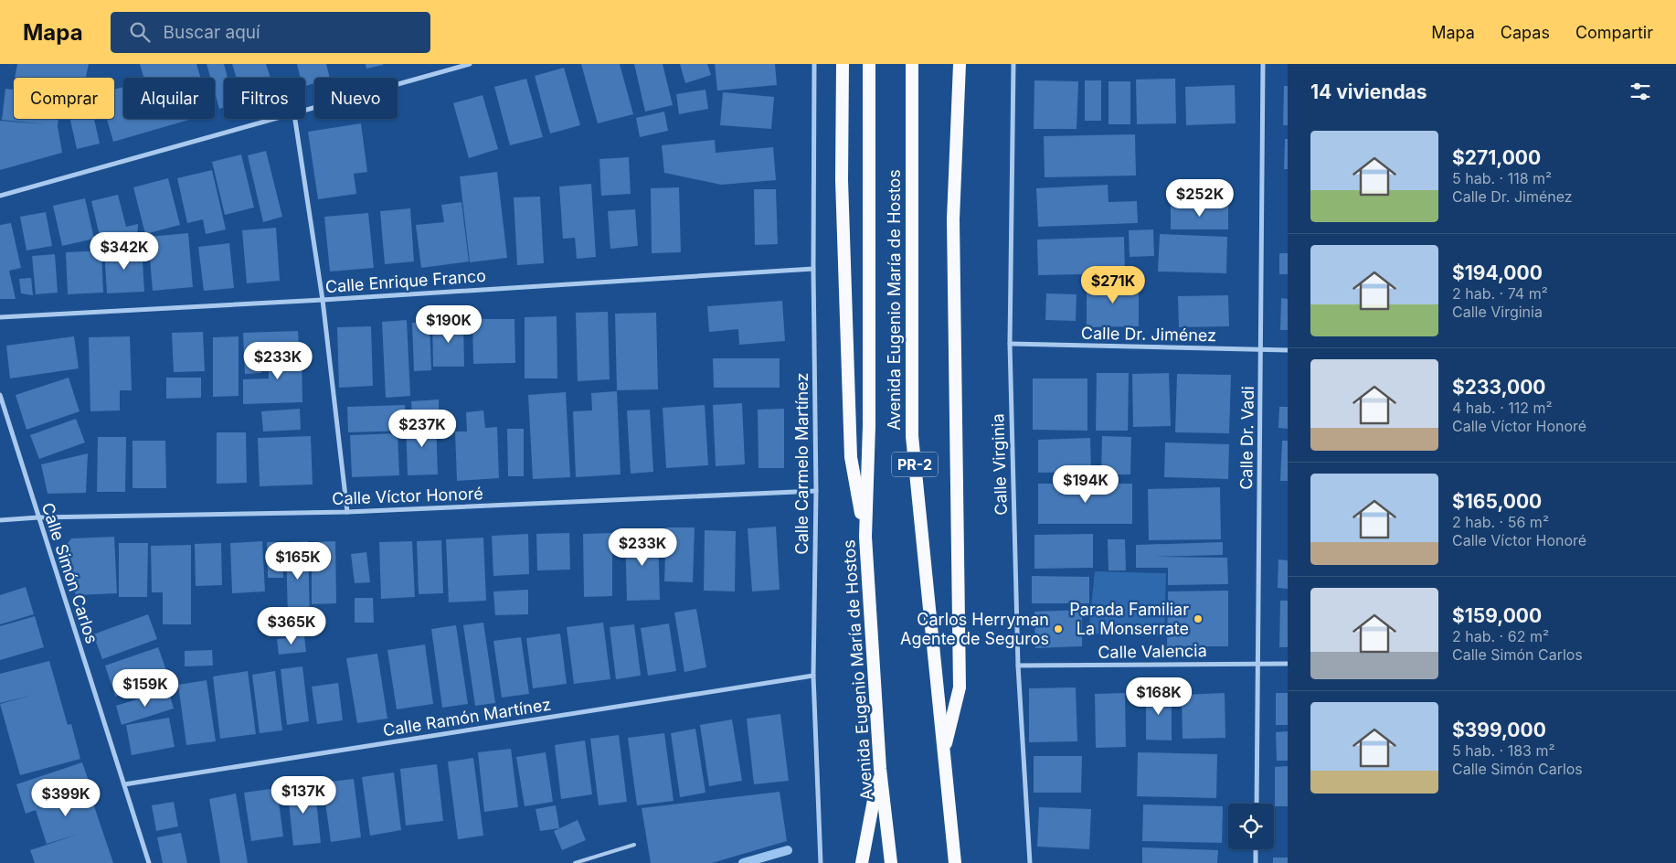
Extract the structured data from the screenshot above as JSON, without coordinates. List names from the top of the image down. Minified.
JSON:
{"streets":{"highway":["Avenida Eugenio María de Hostos","PR-2"],"street":["Calle Enrique Franco","Calle Dr. Jiménez","Calle Dr. Vadi","Calle Carmelo Martínez","Calle Virginia","Calle Víctor Honoré","Calle Simón Carlos","Calle Valencia","Calle Ramón Martínez"]},"crossings":[["Calle Enrique Franco","Calle Carmelo Martínez"],["Calle Dr. Jiménez","Calle Dr. Vadi"],["Calle Dr. Jiménez","Calle Virginia"],["Calle Dr. Vadi","Calle Valencia"],["Calle Carmelo Martínez","Calle Víctor Honoré"],["Calle Carmelo Martínez","Calle Ramón Martínez"],["Calle Virginia","Calle Valencia"],["Calle Víctor Honoré","Calle Simón Carlos"],["Calle Simón Carlos","Calle Ramón Martínez"]],"places":["Parada Familiar La Monserrate","Carlos Herryman Agente de Seguros"],"page":{"header":"Mapa","search":"Buscar aquí","nav":["Mapa","Capas","Compartir"],"heading":"14 viviendas","chip":["Comprar","Alquilar","Filtros","Nuevo"],"list":[{"name":"$271,000","note":"5 hab. · 118 m² · Calle Dr. Jiménez"},{"name":"$194,000","note":"2 hab. · 74 m² · Calle Virginia"},{"name":"$233,000","note":"4 hab. · 112 m² · Calle Víctor Honoré"},{"name":"$165,000","note":"2 hab. · 56 m² · Calle Víctor Honoré"},{"name":"$159,000","note":"2 hab. · 62 m² · Calle Simón Carlos"},{"name":"$399,000","note":"5 hab. · 183 m² · Calle Simón Carlos"}],"price":["$252K","$342K","$271K","$190K","$233K","$237K","$194K","$233K","$165K","$365K","$159K","$168K","$137K","$399K"]}}
